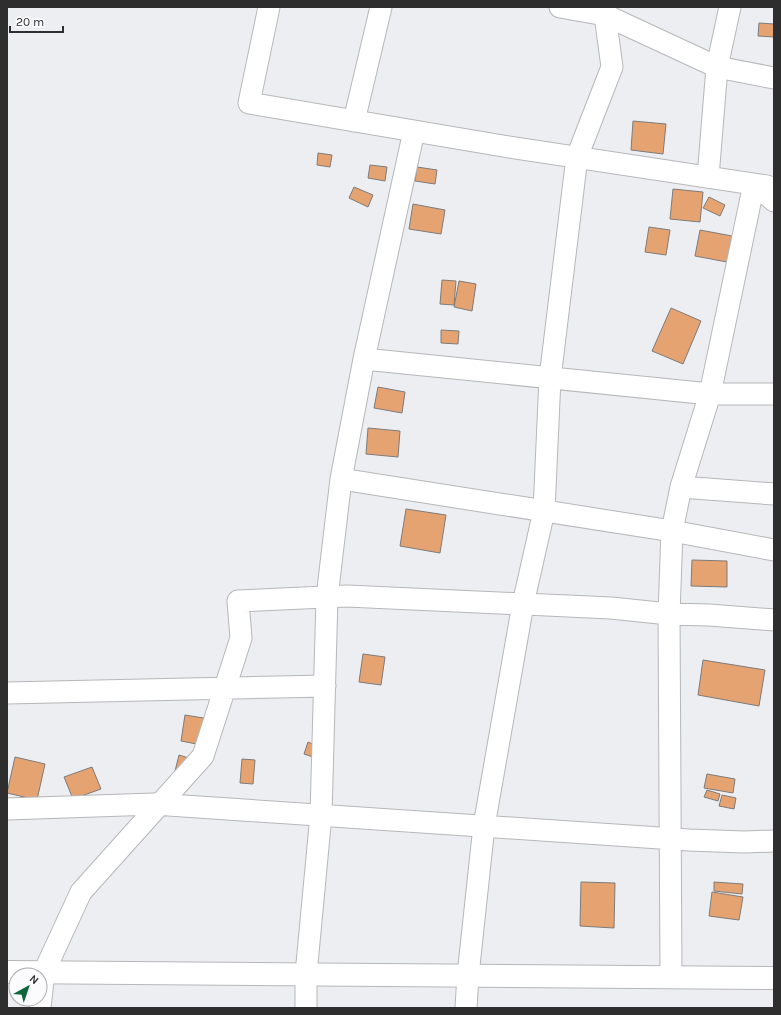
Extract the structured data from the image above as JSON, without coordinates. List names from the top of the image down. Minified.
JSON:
{"scale_bar":"20 m","north":"top right"}
